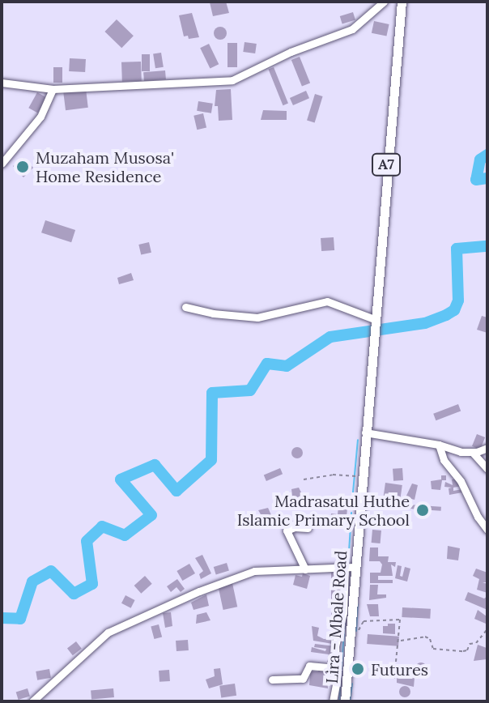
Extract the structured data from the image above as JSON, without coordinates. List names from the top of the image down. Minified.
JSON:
{"streets":{"main road":["A7","Lira - Mbale Road"]},"crossings":[["A7","Lira - Mbale Road"]],"places":["Muzaham Musosa' Home Residence","Madrasatul Huthe Islamic Primary School","Futures"]}
